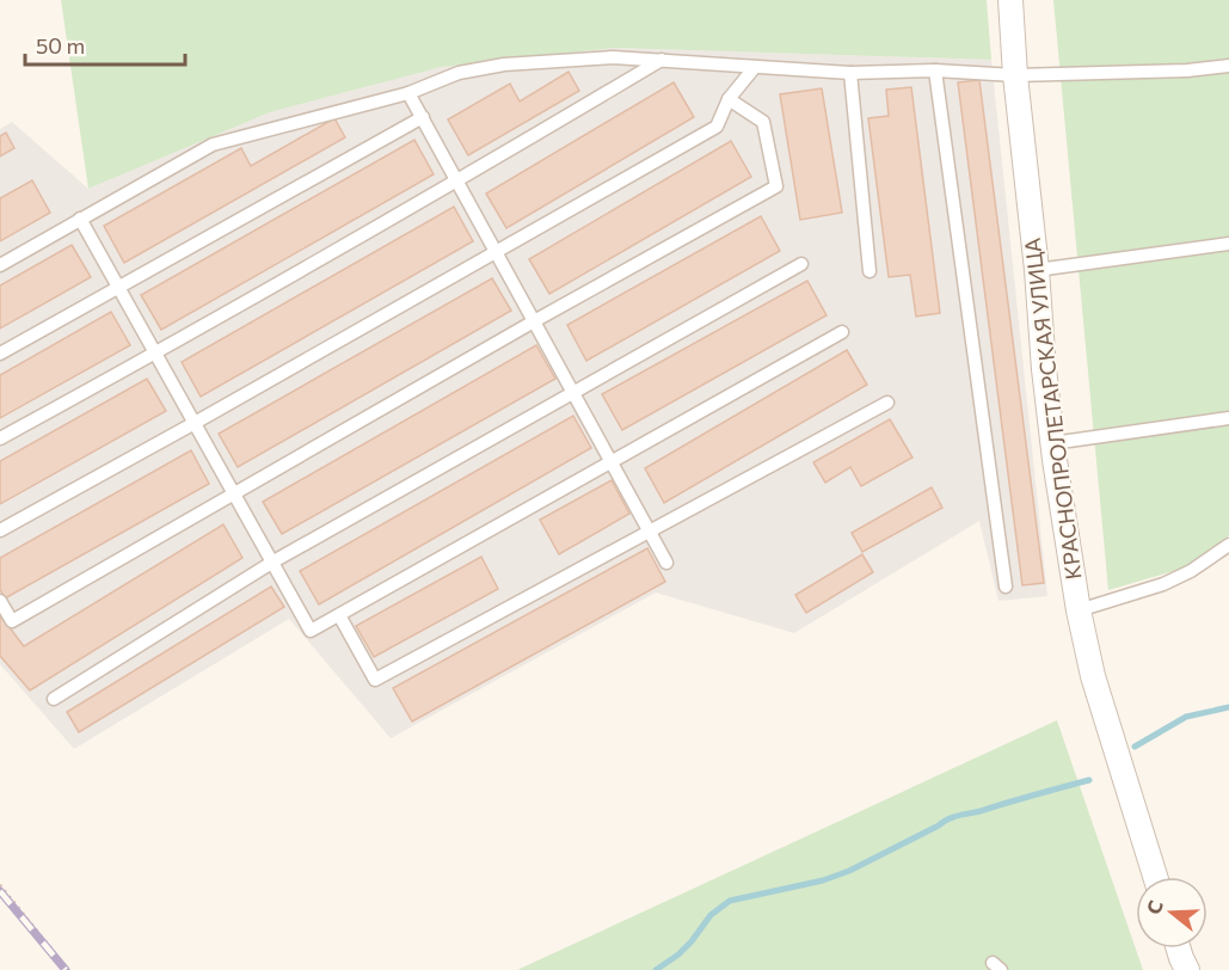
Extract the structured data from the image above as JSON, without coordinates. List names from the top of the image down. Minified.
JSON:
{"streets":{"street":["КРАСНОПРОЛЕТАРСКАЯ УЛИЦА"]},"scale_bar":"50 m","north":"left"}
